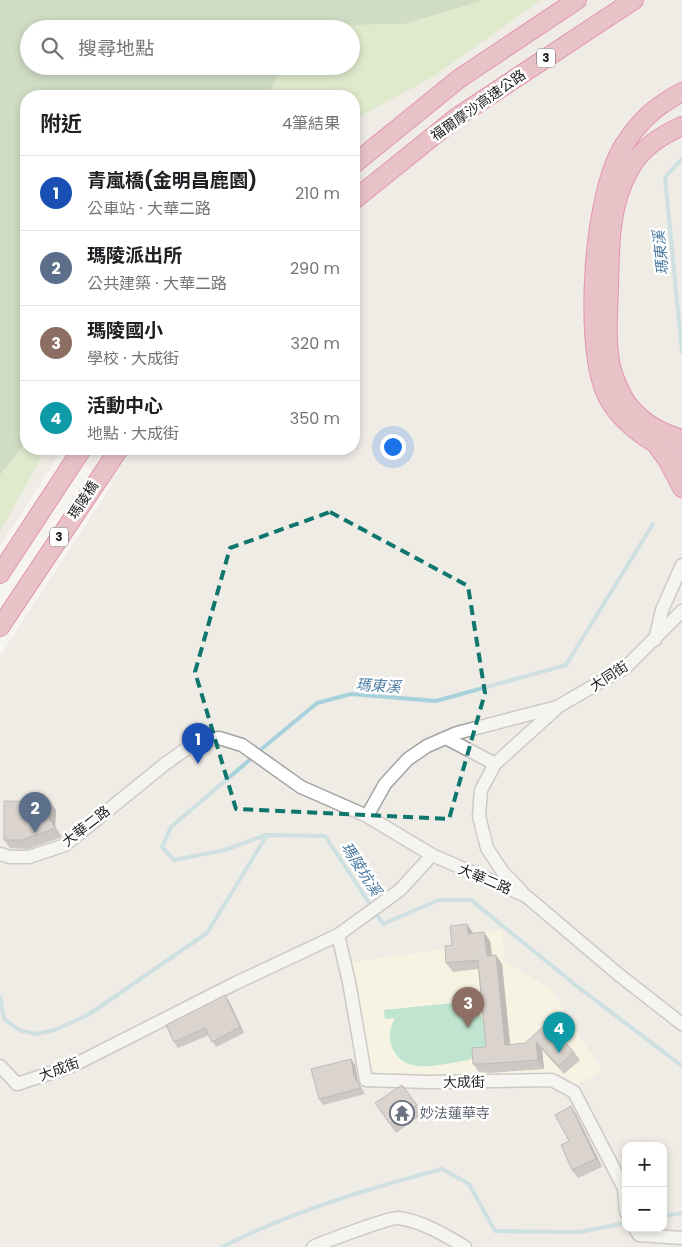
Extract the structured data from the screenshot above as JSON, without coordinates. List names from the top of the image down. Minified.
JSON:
{"streets":{"highway":["3","福爾摩沙高速公路","瑪陵橋"],"street":["大同街","大華二路","大成街"]},"crossings":[["大華二路","大成街"]],"water":["瑪東溪","瑪陵坑溪"],"places":{"temple":["妙法蓮華寺"]},"page":{"search":"搜尋地點","heading":["附近","4筆結果"],"list":[{"mark":"1","name":"青嵐橋(金明昌鹿園)","note":"公車站 · 大華二路","value":"210 m"},{"mark":"2","name":"瑪陵派出所","note":"公共建築 · 大華二路","value":"290 m"},{"mark":"3","name":"瑪陵國小","note":"學校 · 大成街","value":"320 m"},{"mark":"4","name":"活動中心","note":"地點 · 大成街","value":"350 m"}],"pins":["1","2","3","4"],"map_buttons":["+","−"]}}
